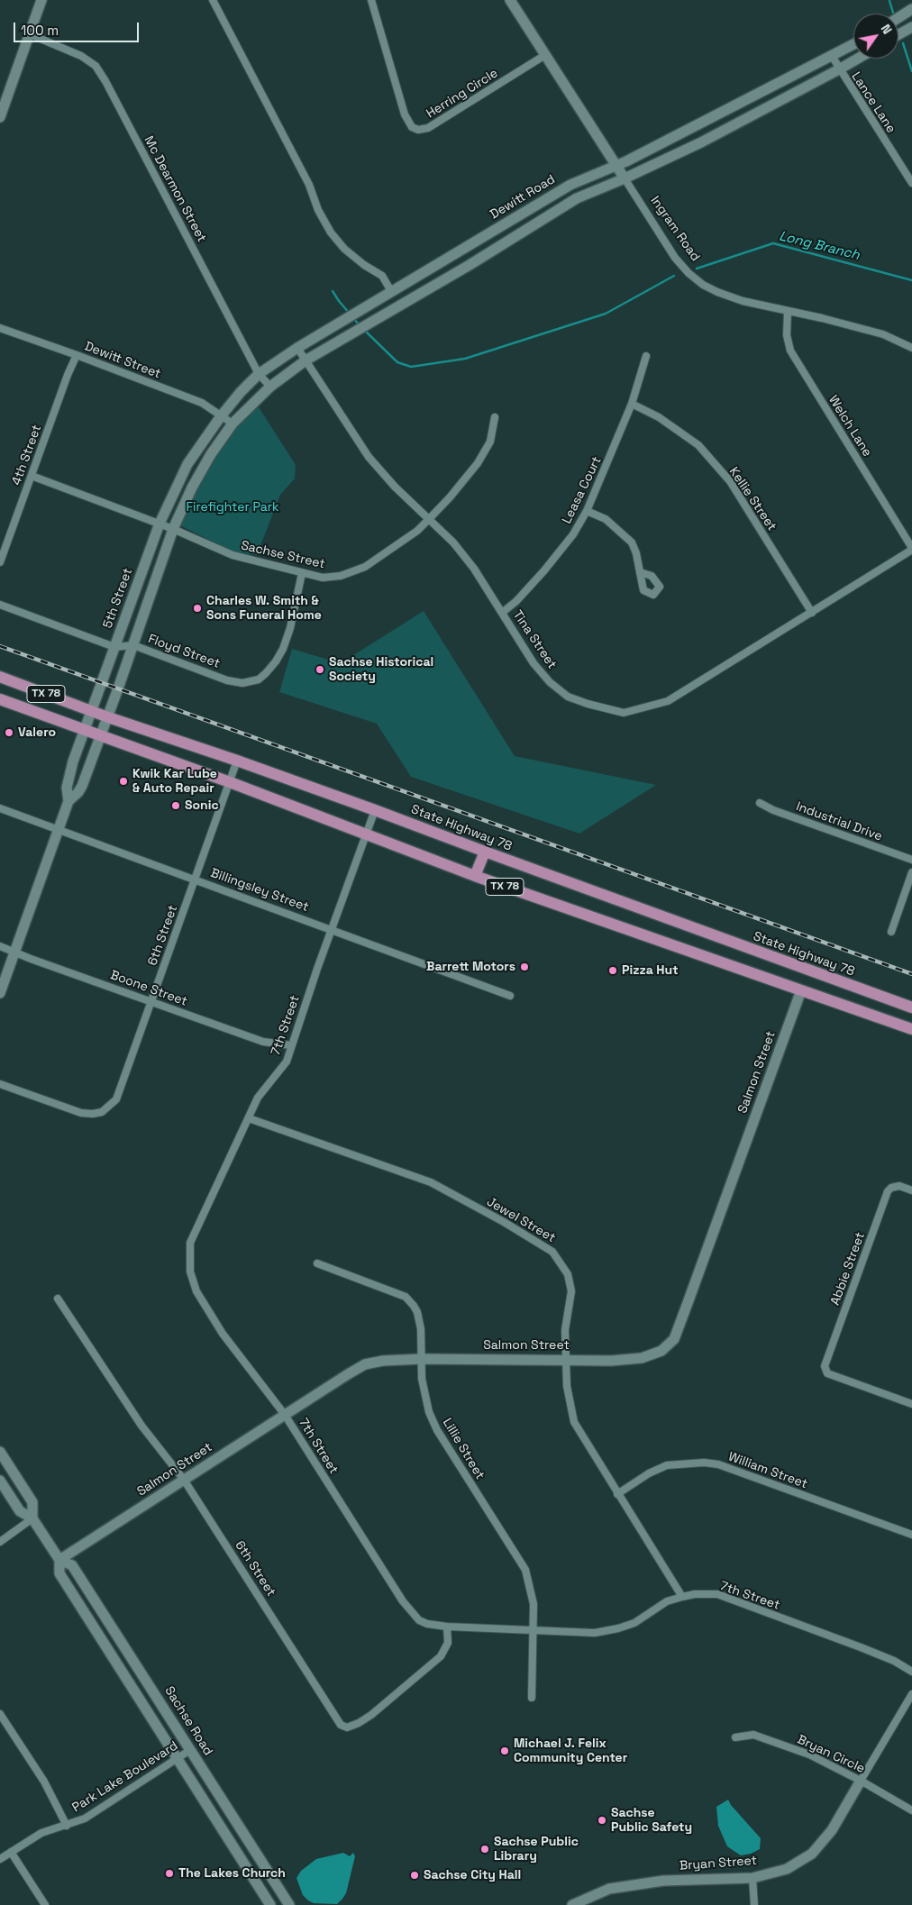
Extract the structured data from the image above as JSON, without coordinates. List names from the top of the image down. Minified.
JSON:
{"streets":{"main road":["Dewitt Road","Ingram Road","5th Street","TX 78","State Highway 78","Salmon Street","Sachse Road","Bryan Street"],"street":["Herring Circle","Lance Lane","Mc Dearmon Street","Dewitt Street","Welch Lane","4th Street","Leasa Court","Kellie Street","Sachse Street","Tina Street","Floyd Street","Industrial Drive","Billingsley Street","6th Street","Boone Street","7th Street","Jewel Street","Abbie Street","Lillie Street","William Street","Bryan Circle","Park Lake Boulevard"]},"crossings":[["Herring Circle","Ingram Road"],["Lance Lane","Dewitt Road"],["Mc Dearmon Street","Dewitt Road"],["Dewitt Road","Ingram Road"],["Dewitt Road","Dewitt Street"],["Dewitt Road","5th Street"],["Dewitt Road","Tina Street"],["Ingram Road","Welch Lane"],["Dewitt Street","4th Street"],["Dewitt Street","5th Street"],["Welch Lane","Tina Street"],["4th Street","Sachse Street"],["Leasa Court","Kellie Street"],["Leasa Court","Tina Street"],["Kellie Street","Tina Street"],["Sachse Street","5th Street"],["Sachse Street","Tina Street"],["Sachse Street","Floyd Street"],["5th Street","Floyd Street"],["5th Street","TX 78"],["5th Street","State Highway 78"],["5th Street","Billingsley Street"],["5th Street","Boone Street"],["TX 78","6th Street"],["TX 78","7th Street"],["TX 78","Salmon Street"],["State Highway 78","6th Street"],["State Highway 78","7th Street"],["Billingsley Street","6th Street"],["Billingsley Street","7th Street"],["6th Street","Boone Street"],["6th Street","7th Street"],["6th Street","Salmon Street"],["Boone Street","7th Street"],["7th Street","Salmon Street"],["7th Street","Jewel Street"],["7th Street","Lillie Street"],["Salmon Street","Jewel Street"],["Salmon Street","Lillie Street"],["Salmon Street","Sachse Road"],["Jewel Street","William Street"],["Sachse Road","Park Lake Boulevard"],["Bryan Circle","Bryan Street"]],"water":["Long Branch"],"parks":["Firefighter Park"],"places":["Charles W. Smith & Sons Funeral Home","Sachse Historical Society","Valero","Kwik Kar Lube & Auto Repair","Sonic","Barrett Motors","Pizza Hut","Michael J. Felix Community Center","Sachse Public Safety","Sachse Public Library","The Lakes Church","Sachse City Hall"],"scale_bar":"100 m","north":"top right"}
